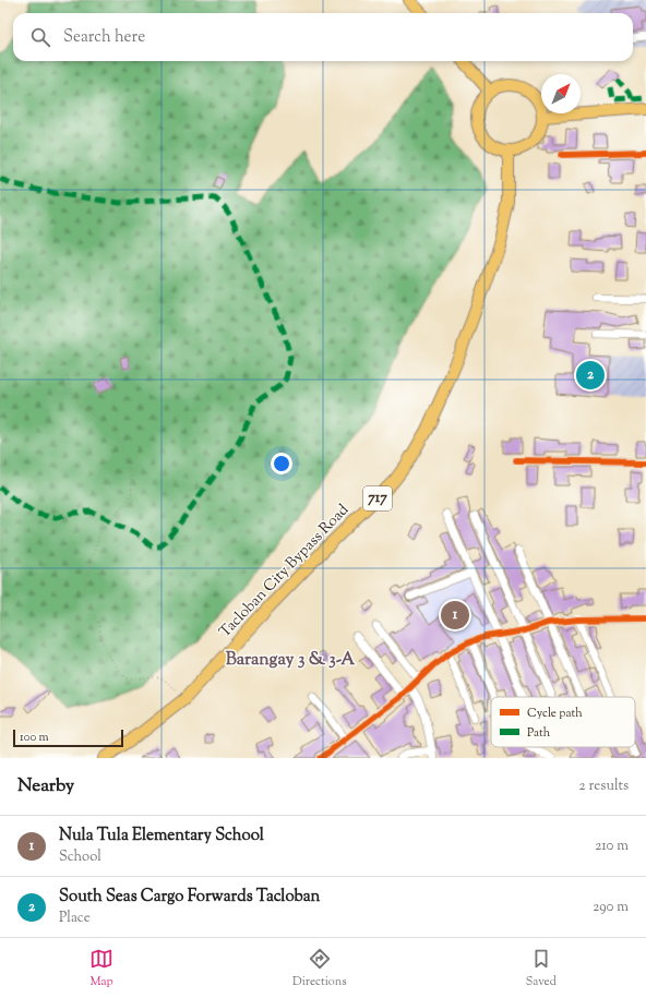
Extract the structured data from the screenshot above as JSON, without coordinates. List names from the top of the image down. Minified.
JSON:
{"streets":{"highway":["717","Tacloban City Bypass Road"]},"districts":["Barangay 3 & 3-A"],"legend":["Cycle path","Path"],"scale_bar":"100 m","north":"top right","page":{"search":"Search here","pins":["2","1"],"scale":"100 m","heading":["Nearby","2 results"],"list":[{"mark":"1","name":"Nula Tula Elementary School","note":"School","value":"210 m"},{"mark":"2","name":"South Seas Cargo Forwards Tacloban","note":"Place","value":"290 m"}],"nav":["Map","Directions","Saved"]}}
